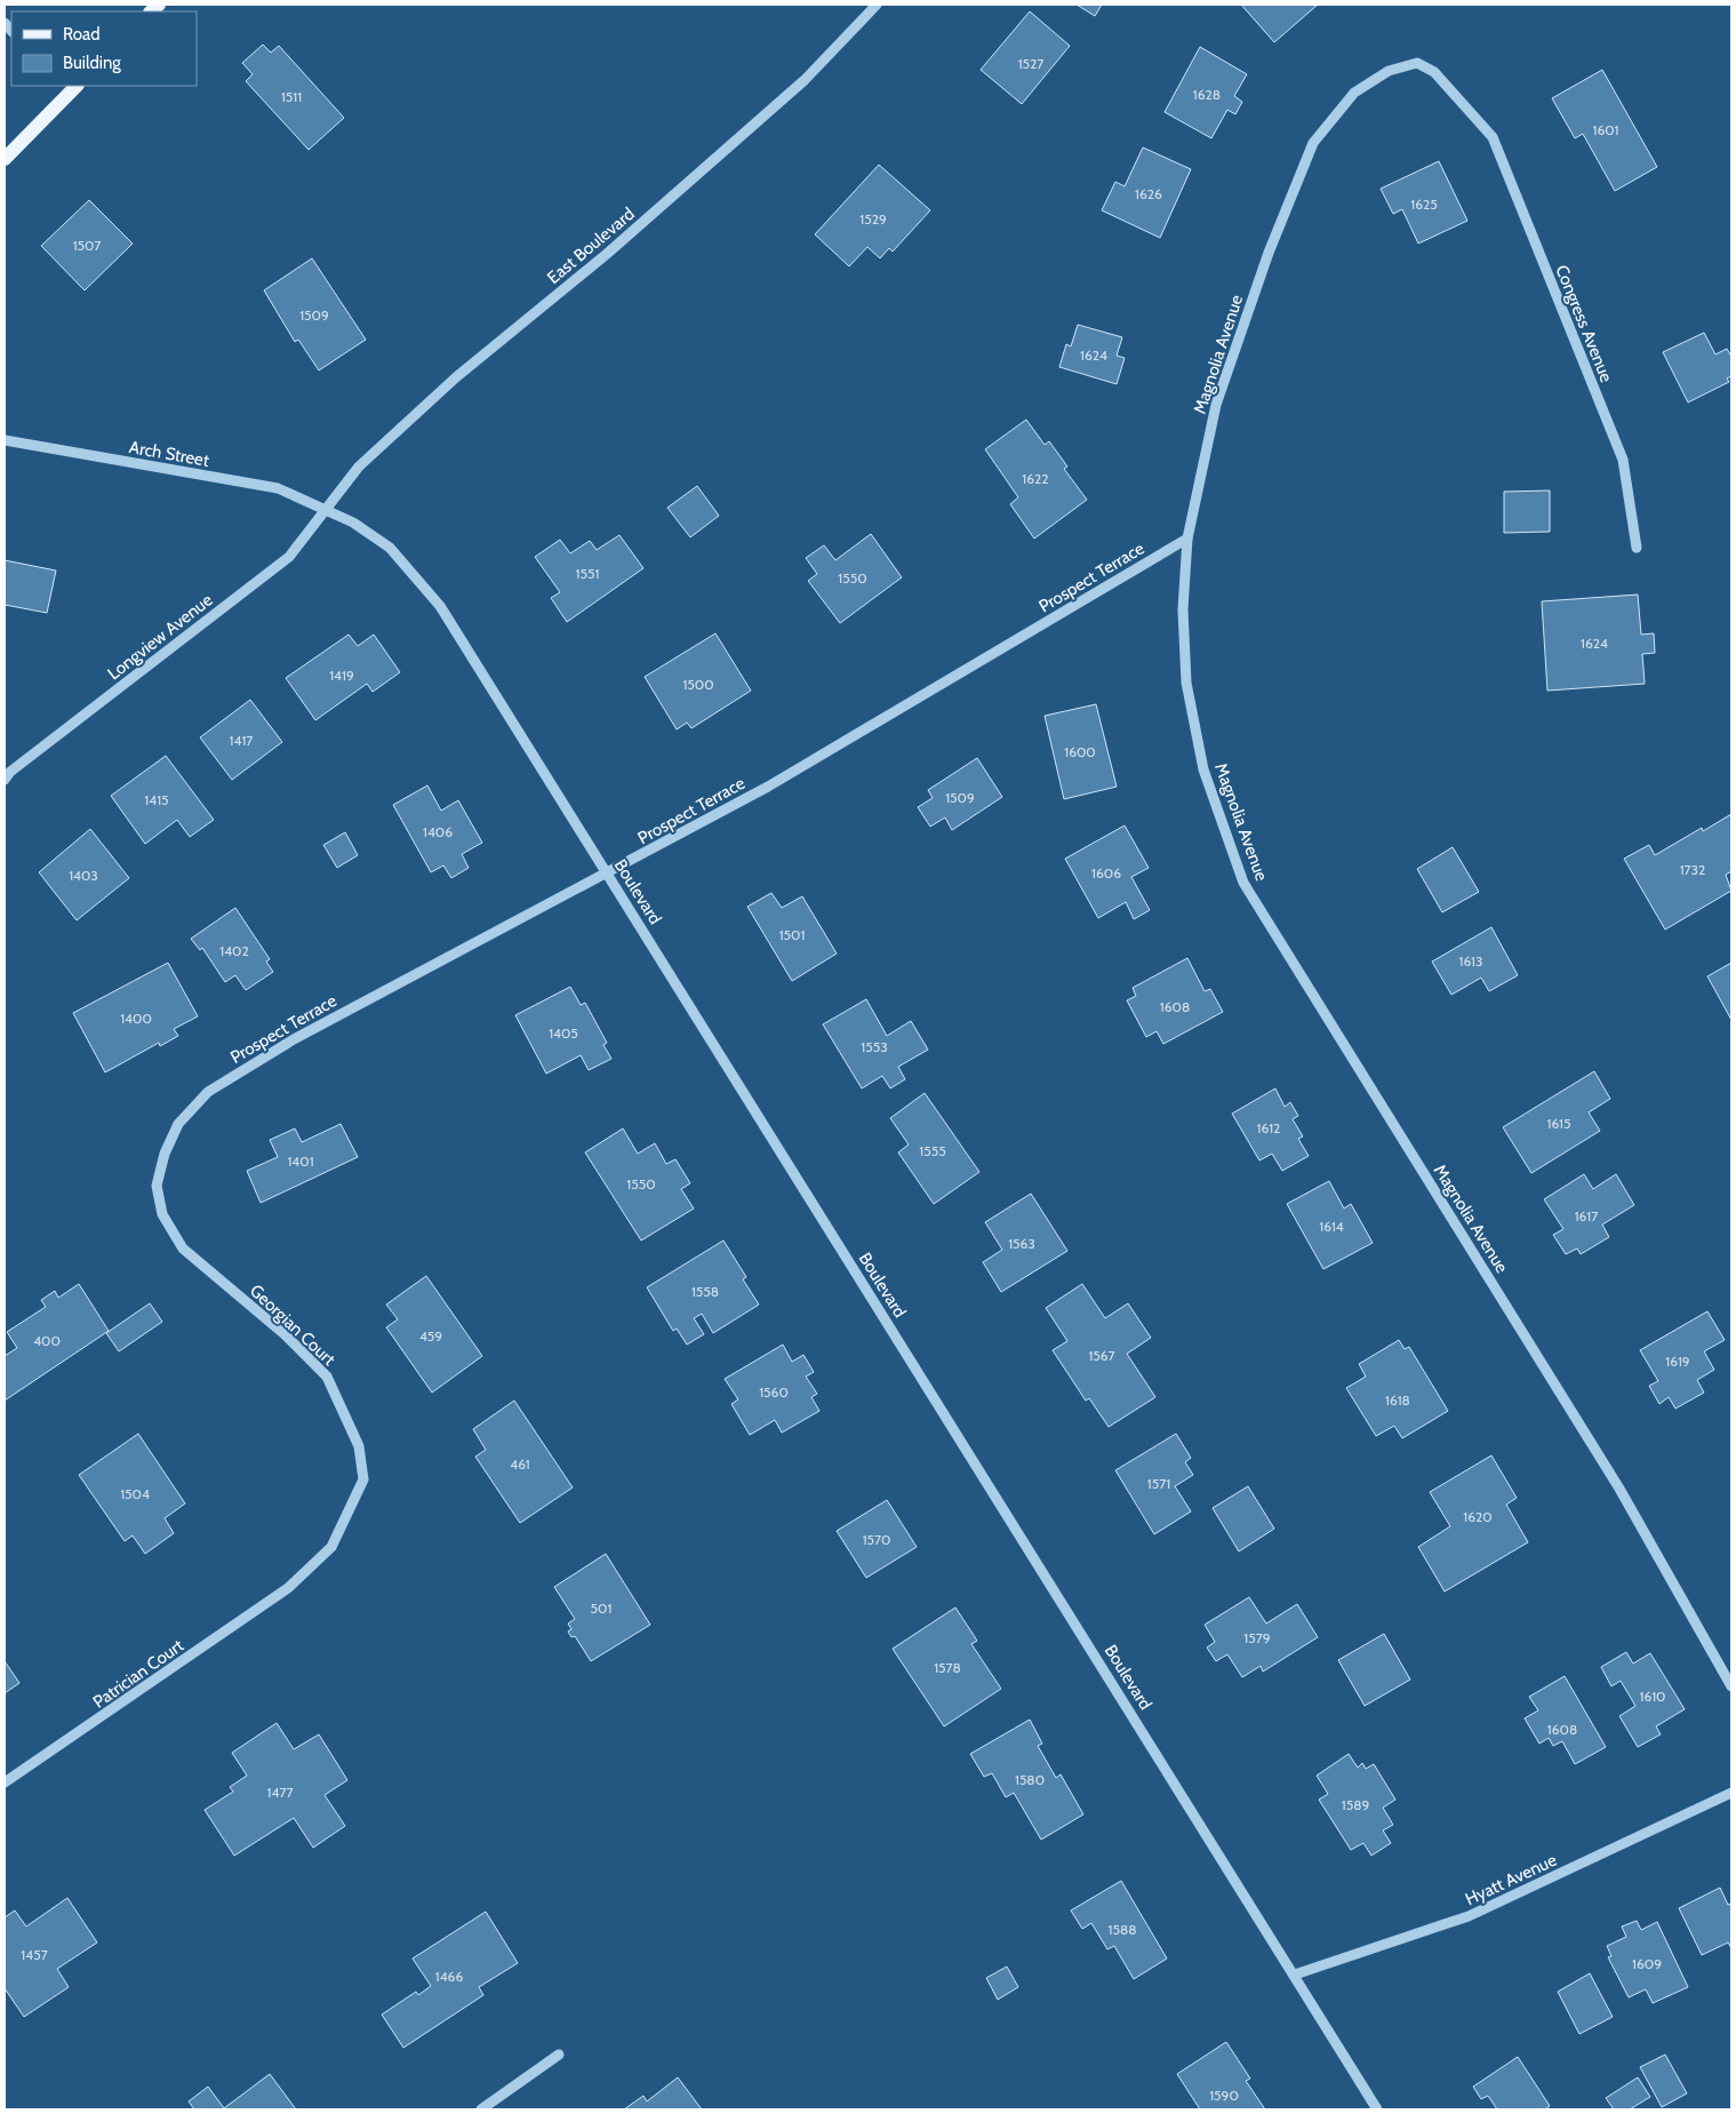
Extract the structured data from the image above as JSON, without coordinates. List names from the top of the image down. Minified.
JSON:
{"streets":{"street":["East Boulevard","Congress Avenue","Magnolia Avenue","Arch Street","Prospect Terrace","Longview Avenue","Boulevard","Georgian Court","Patrician Court","Hyatt Avenue"]},"crossings":[["East Boulevard","Arch Street"],["East Boulevard","Longview Avenue"],["East Boulevard","Boulevard"],["Congress Avenue","Magnolia Avenue"],["Magnolia Avenue","Prospect Terrace"],["Arch Street","Longview Avenue"],["Arch Street","Boulevard"],["Prospect Terrace","Boulevard"],["Prospect Terrace","Georgian Court"],["Longview Avenue","Boulevard"],["Boulevard","Hyatt Avenue"],["Georgian Court","Patrician Court"]],"house_numbers":["1527","1628","1511","1601","1626","1625","1529","1507","1509","1624","1622","1551","1550","1624","1419","1500","1417","1600","1509","1415","1406","1732","1606","1403","1501","1402","1613","1608","1400","1405","1553","1615","1612","1555","1401","1550","1617","1614","1563","1558","459","400","1567","1619","1560","1618","461","1571","1504","1620","1570","501","1579","1578","1610","1608","1580","1477","1589","1588","1457","1609","1466","1590"],"legend":["Road","Building"]}
